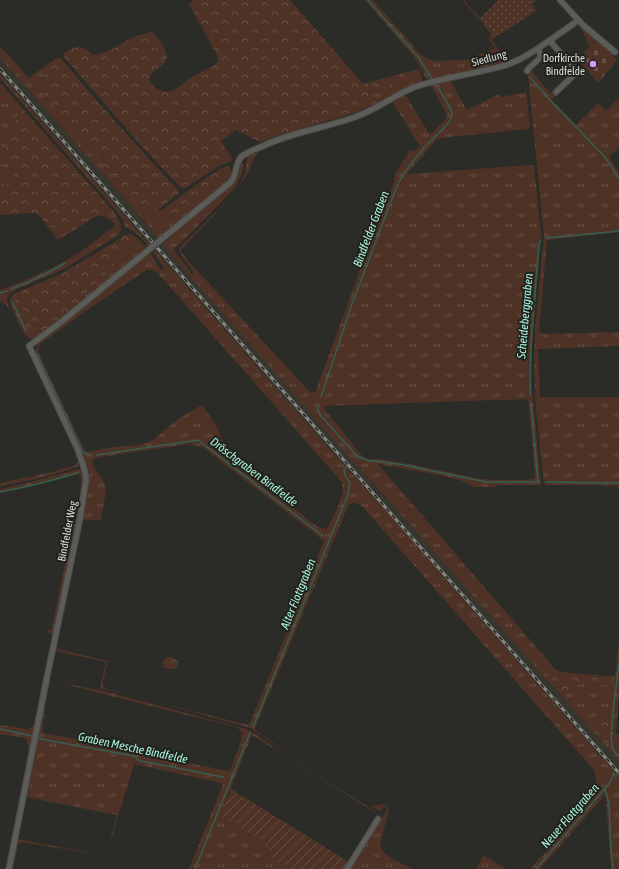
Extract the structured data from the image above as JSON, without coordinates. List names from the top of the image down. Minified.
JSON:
{"streets":{"street":["Siedlung","Bindfelder Weg"]},"crossings":[["Siedlung","Bindfelder Weg"]],"water":["Bindfelder Graben","Scheideberggraben","Dröschgraben Bindfelde","Alter Flottgraben","Graben Mesche Bindfelde","Neuer Flottgraben"],"places":["Dorfkirche Bindfelde"]}
